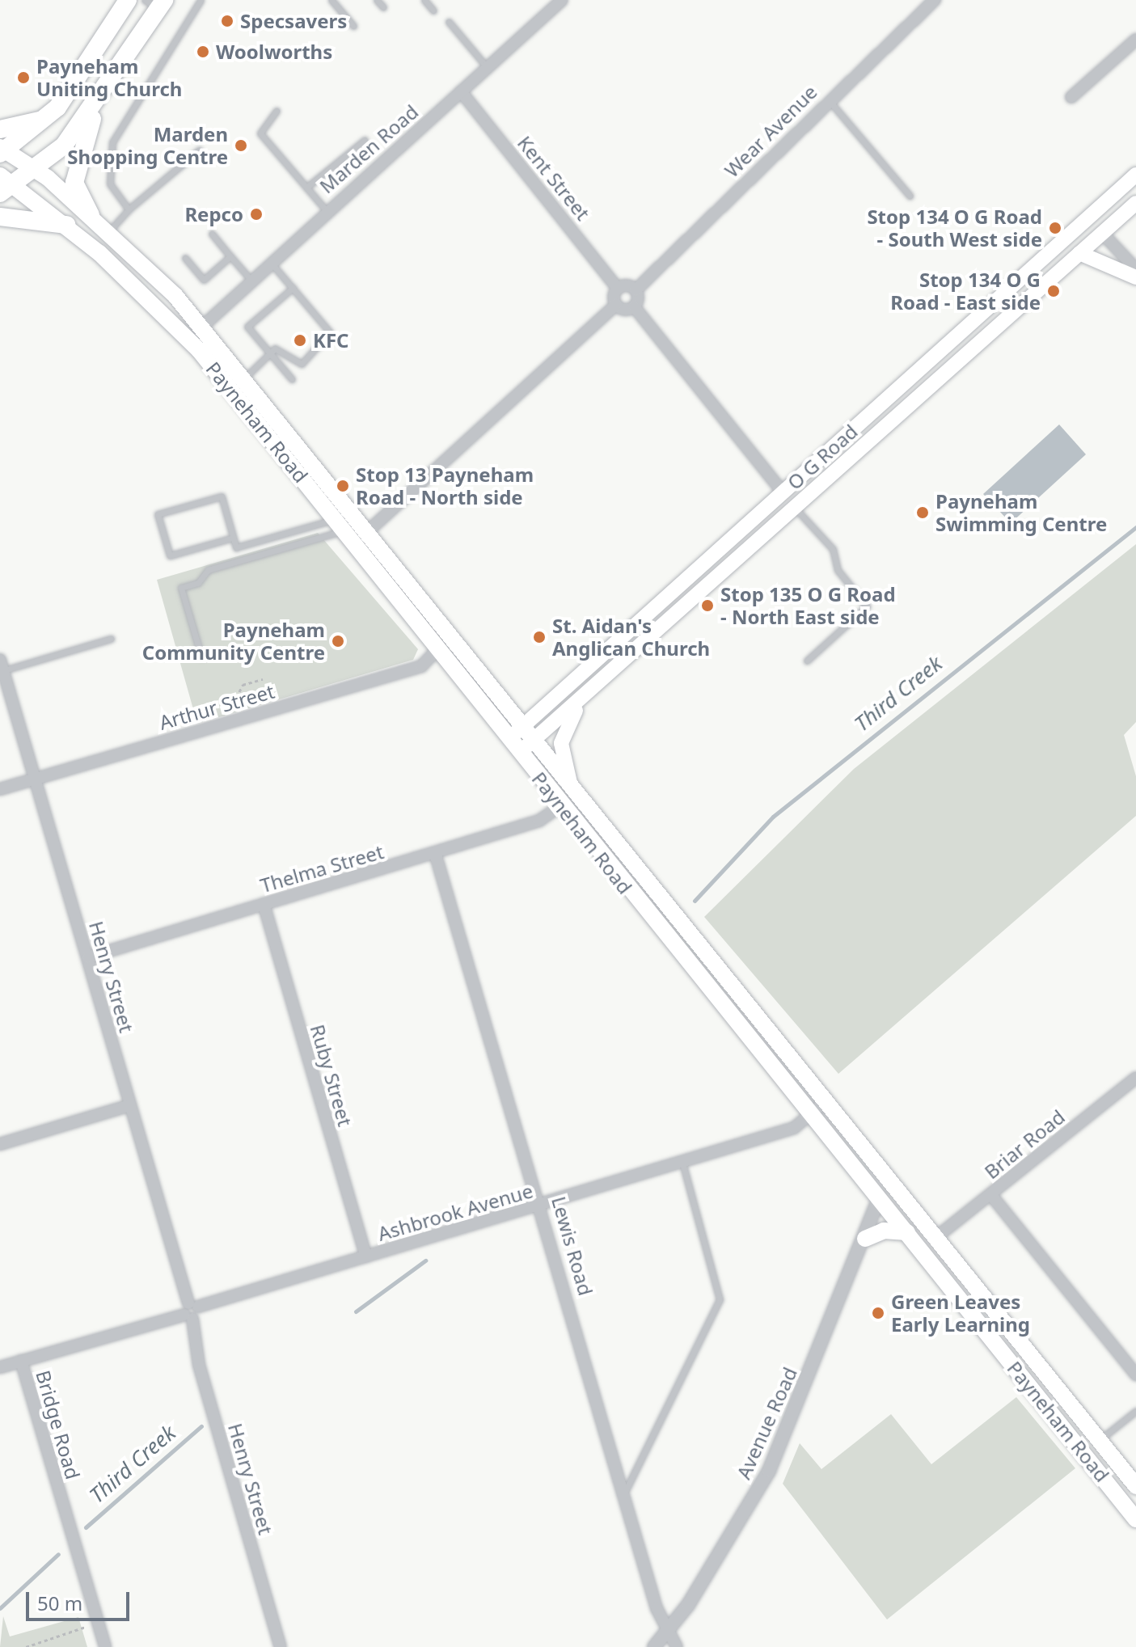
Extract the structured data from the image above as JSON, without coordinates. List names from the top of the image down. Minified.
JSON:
{"streets":{"main road":["Payneham Road","O G Road"],"street":["Wear Avenue","Marden Road","Kent Street","Arthur Street","Thelma Street","Henry Street","Ruby Street","Briar Road","Ashbrook Avenue","Lewis Road","Avenue Road","Bridge Road"]},"crossings":[["Marden Road","Kent Street"],["Marden Road","Payneham Road"],["Payneham Road","O G Road"],["Payneham Road","Arthur Street"],["Payneham Road","Thelma Street"],["Payneham Road","Briar Road"],["Payneham Road","Ashbrook Avenue"],["Payneham Road","Avenue Road"],["Arthur Street","Henry Street"],["Thelma Street","Henry Street"],["Thelma Street","Ruby Street"],["Thelma Street","Lewis Road"],["Henry Street","Ashbrook Avenue"],["Ruby Street","Ashbrook Avenue"],["Ashbrook Avenue","Lewis Road"],["Ashbrook Avenue","Bridge Road"],["Lewis Road","Avenue Road"]],"water":["Third Creek"],"places":["Specsavers","Woolworths","Payneham Uniting Church","Marden Shopping Centre","Repco","Stop 134 O G Road - South West side","Stop 134 O G Road - East side","KFC","Stop 13 Payneham Road - North side","Payneham Swimming Centre","Stop 135 O G Road - North East side","St. Aidan's Anglican Church","Payneham Community Centre","Green Leaves Early Learning"],"scale_bar":"50 m"}
